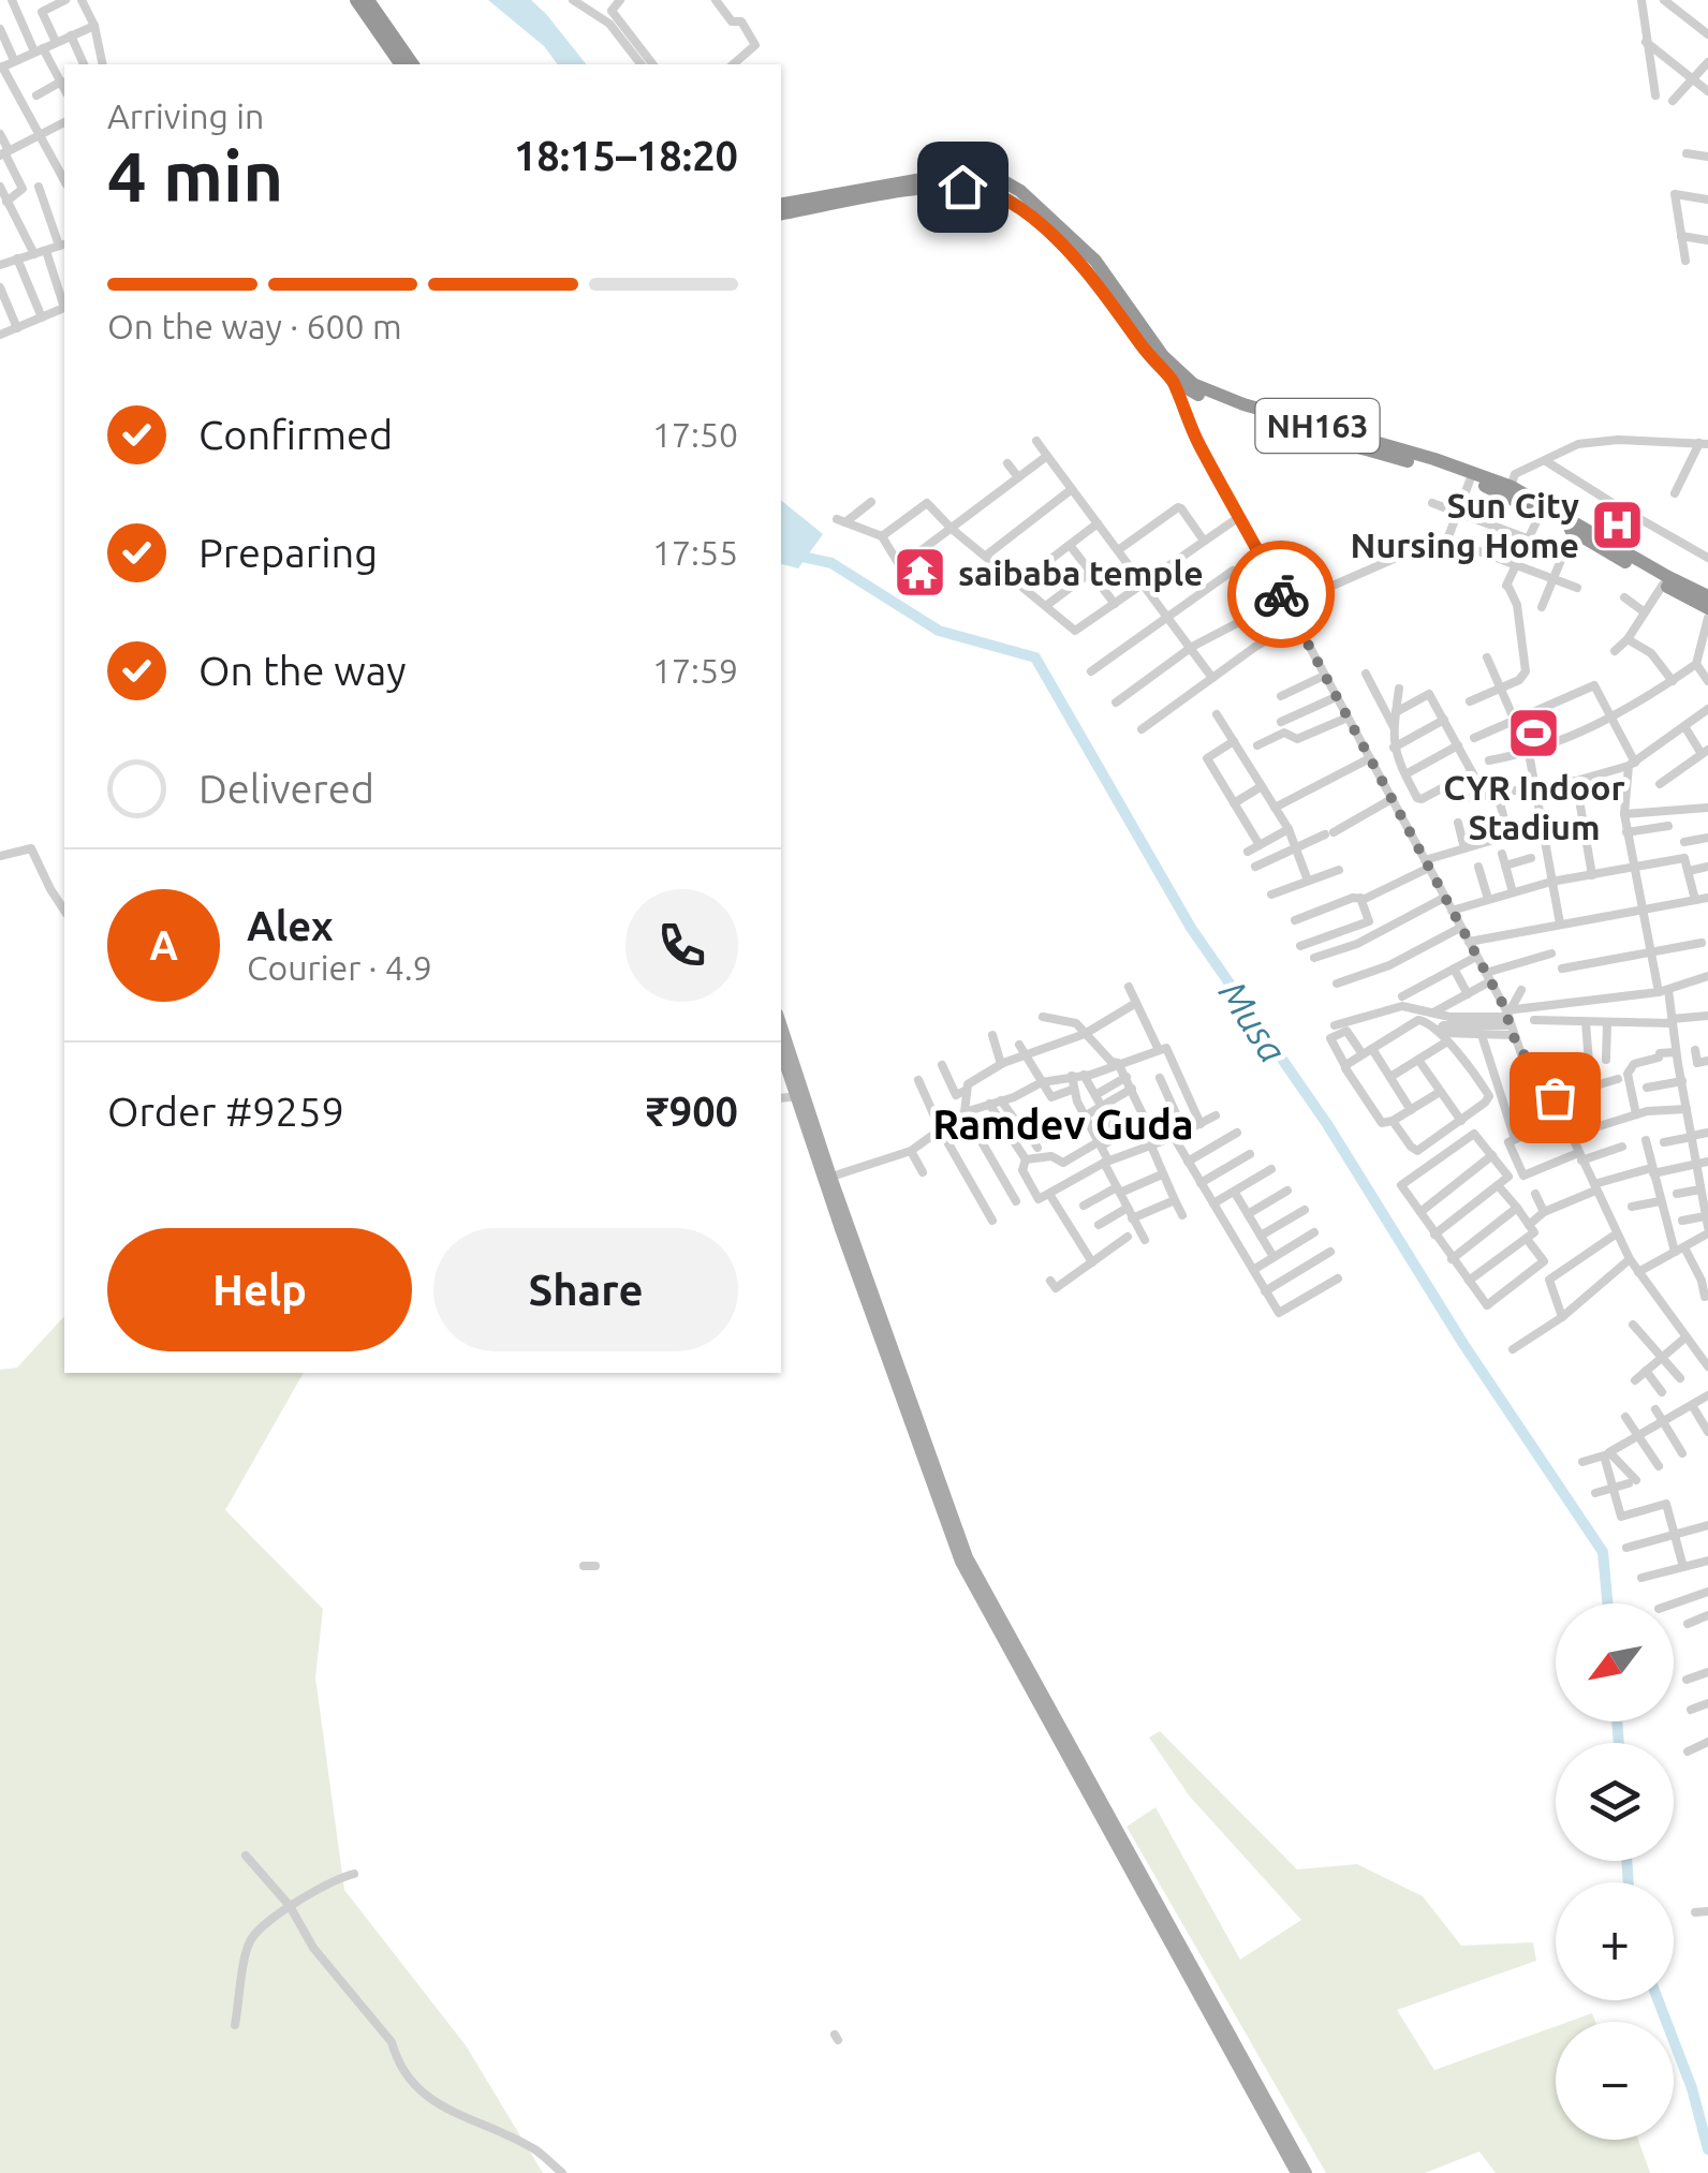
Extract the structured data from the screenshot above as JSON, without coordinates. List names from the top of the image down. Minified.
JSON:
{"streets":{"highway":["NH163"]},"districts":["Ramdev Guda"],"water":["Musa"],"places":{"hospital":["Sun City Nursing Home"],"temple":["saibaba temple"],"sports":["CYR Indoor Stadium"]},"north":"bottom left","page":{"heading":["4 min","Arriving in","18:15–18:20"],"panel":["Alex","Courier · 4.9","Order #9259","₹900"],"bar":"On the way · 600 m","list":[["Confirmed","17:50"],["Preparing","17:55"],["On the way","17:59"],"Delivered"],"round":"A","buttons":["Help","Share"],"map_buttons":["+","−"]}}
